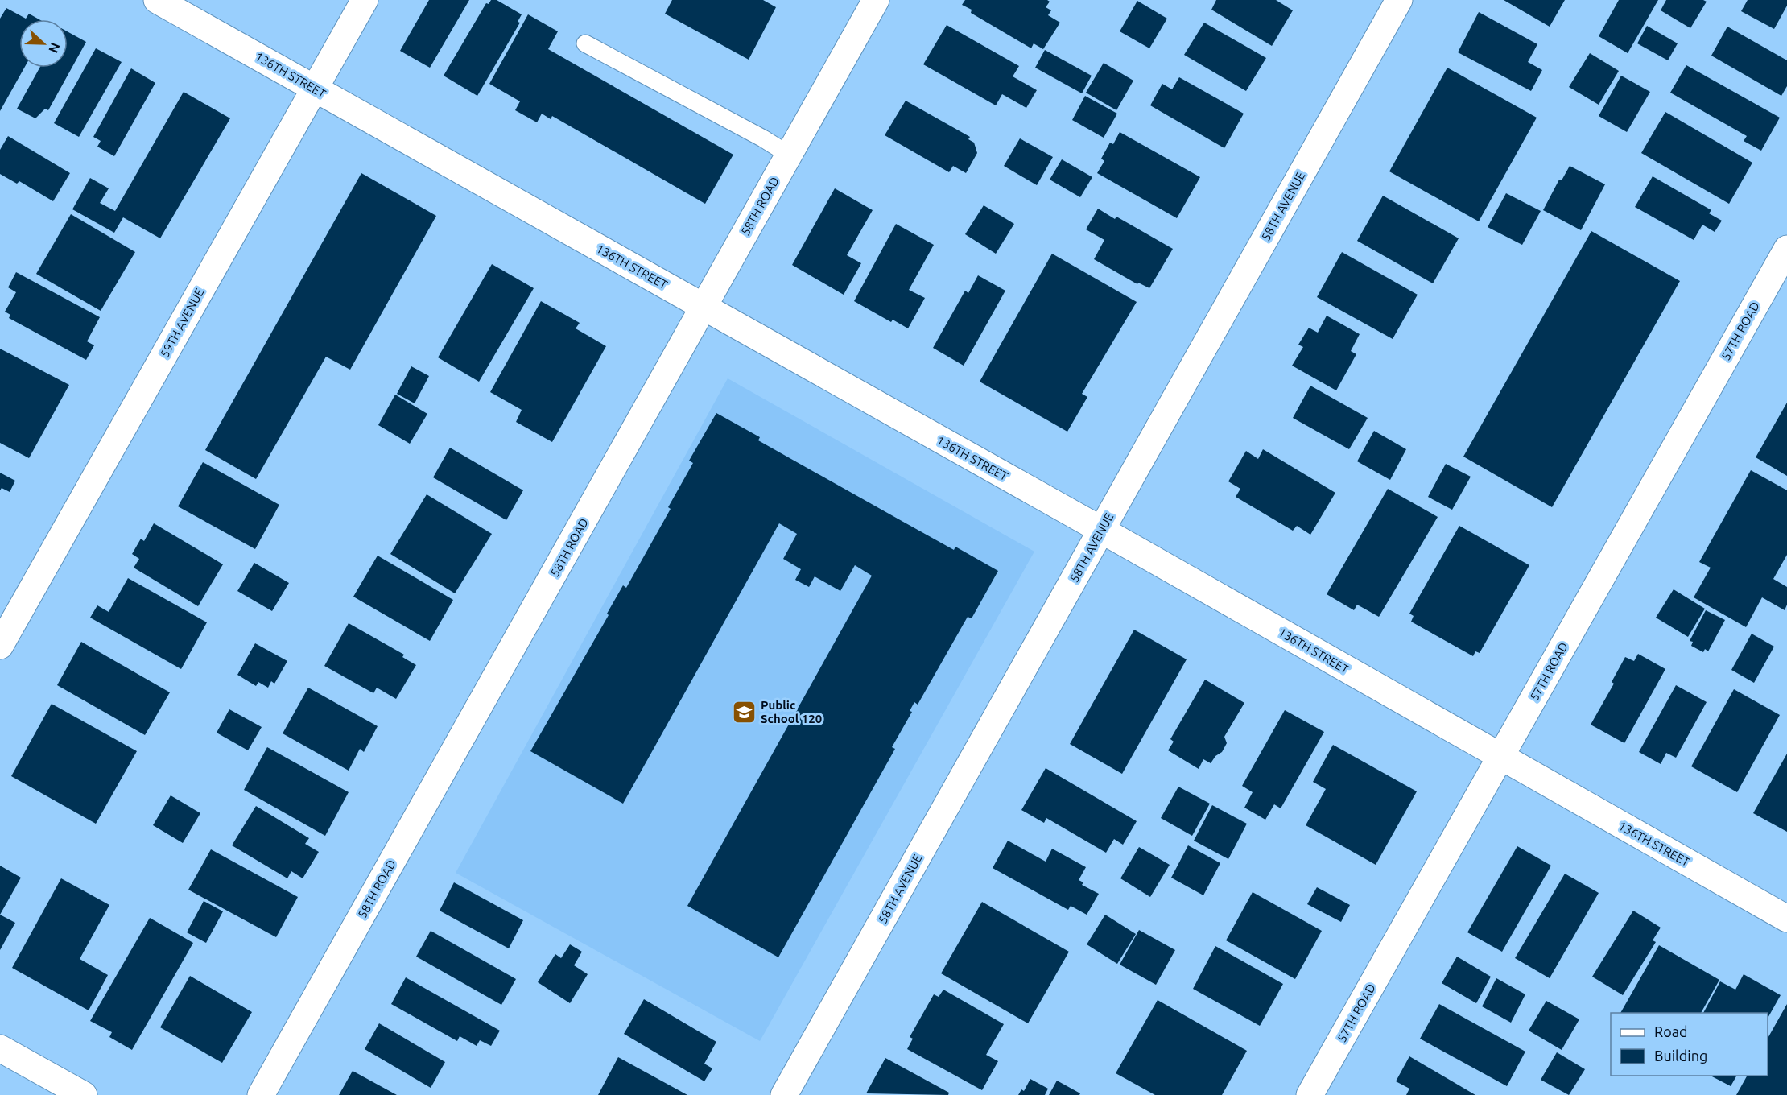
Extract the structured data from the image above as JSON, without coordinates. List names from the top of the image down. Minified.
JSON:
{"streets":{"street":["136TH STREET","58TH ROAD","58TH AVENUE","59TH AVENUE","57TH ROAD"]},"crossings":[["136TH STREET","58TH ROAD"],["136TH STREET","58TH AVENUE"],["136TH STREET","59TH AVENUE"],["136TH STREET","57TH ROAD"]],"places":{"school or university":["Public School 120"]},"legend":["Road","Building"],"north":"right"}
